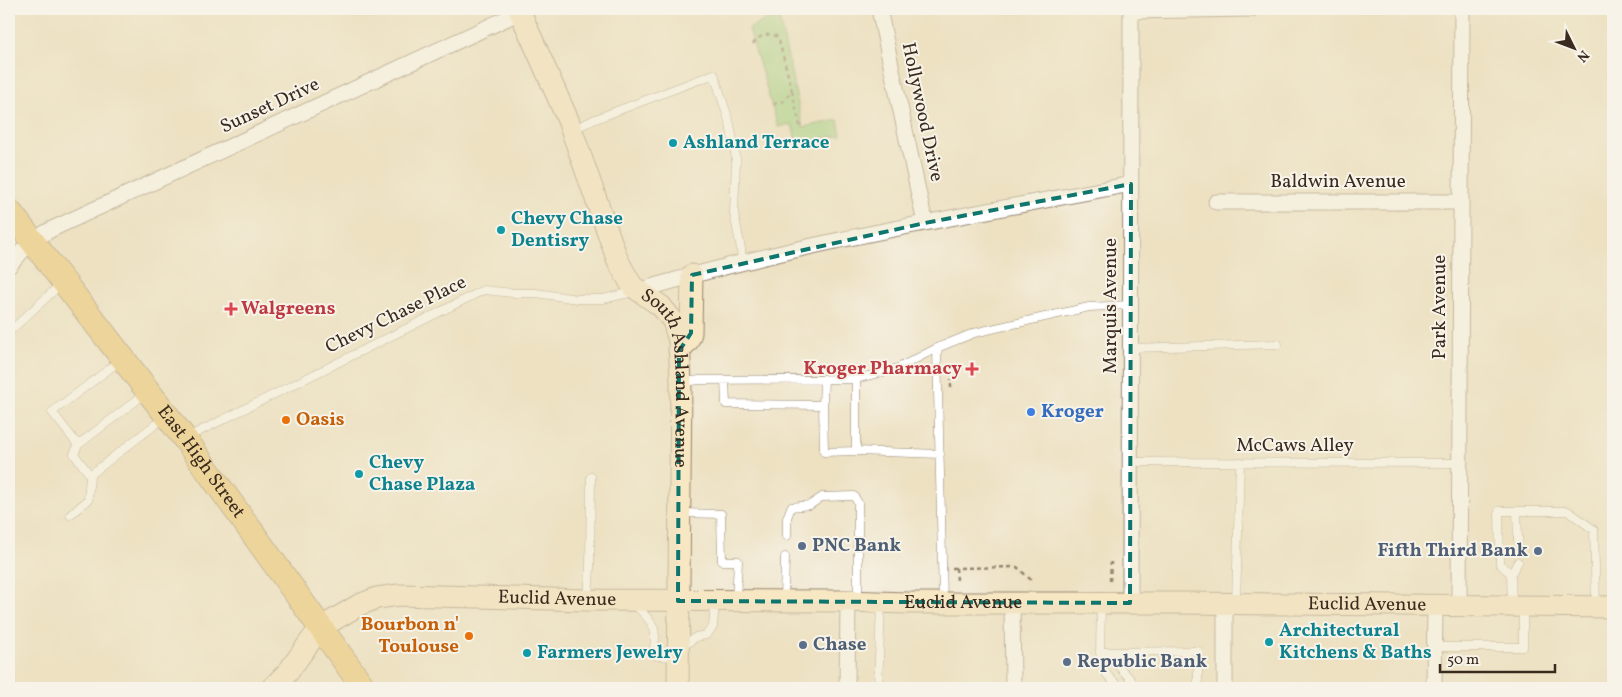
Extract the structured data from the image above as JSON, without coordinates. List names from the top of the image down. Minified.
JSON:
{"streets":{"main road":["South Ashland Avenue","East High Street","Euclid Avenue"],"street":["Sunset Drive","Hollywood Drive","Baldwin Avenue","Marquis Avenue","Park Avenue"],"lane":["Chevy Chase Place","McCaws Alley"]},"crossings":[["Sunset Drive","South Ashland Avenue"],["Sunset Drive","East High Street"],["Baldwin Avenue","Park Avenue"],["Marquis Avenue","McCaws Alley"],["Marquis Avenue","Euclid Avenue"],["Park Avenue","McCaws Alley"],["Park Avenue","Euclid Avenue"],["Chevy Chase Place","South Ashland Avenue"],["Chevy Chase Place","East High Street"],["South Ashland Avenue","Euclid Avenue"],["East High Street","Euclid Avenue"]],"places":{"other":["Ashland Terrace","Chevy Chase Dentisry","Kroger","Oasis","Chevy Chase Plaza","PNC Bank","Fifth Third Bank","Bourbon n' Toulouse","Architectural Kitchens & Baths","Chase","Farmers Jewelry","Republic Bank"],"health":["Walgreens","Kroger Pharmacy"]},"scale_bar":"50 m","north":"bottom right"}
